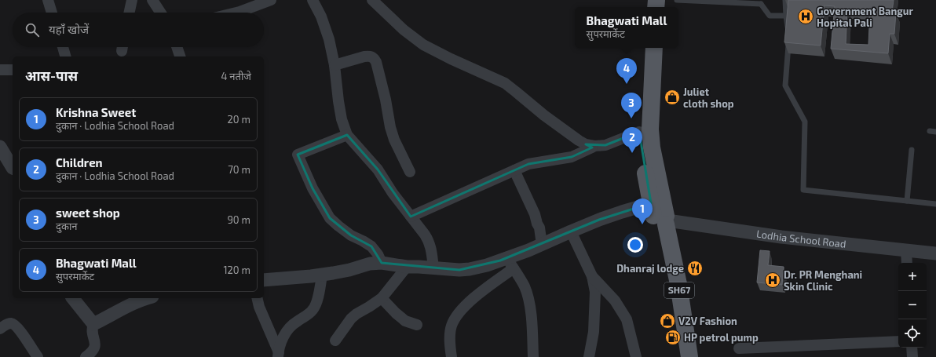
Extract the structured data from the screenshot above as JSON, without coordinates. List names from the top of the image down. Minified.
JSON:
{"streets":{"main road":["SH67"],"street":["Lodhia School Road"]},"crossings":[["Lodhia School Road","SH67"]],"places":{"hospital":["Government Bangur Hopital Pali","Dr. PR Menghani Skin Clinic"],"shop":["Juliet cloth shop","V2V Fashion"],"restaurant":["Dhanraj lodge"],"fuel station":["HP petrol pump"]},"page":{"popup":["Bhagwati Mall","सुपरमार्केट"],"search":"यहाँ खोजें","heading":["आस-पास","4 नतीजे"],"pins":["4","3","2","1"],"list":[{"mark":"1","name":"Krishna Sweet","note":"दुकान · Lodhia School Road","value":"20 m"},{"mark":"2","name":"Children","note":"दुकान · Lodhia School Road","value":"70 m"},{"mark":"3","name":"sweet shop","note":"दुकान","value":"90 m"},{"mark":"4","name":"Bhagwati Mall","note":"सुपरमार्केट","value":"120 m"}],"map_buttons":["+","−"]}}
